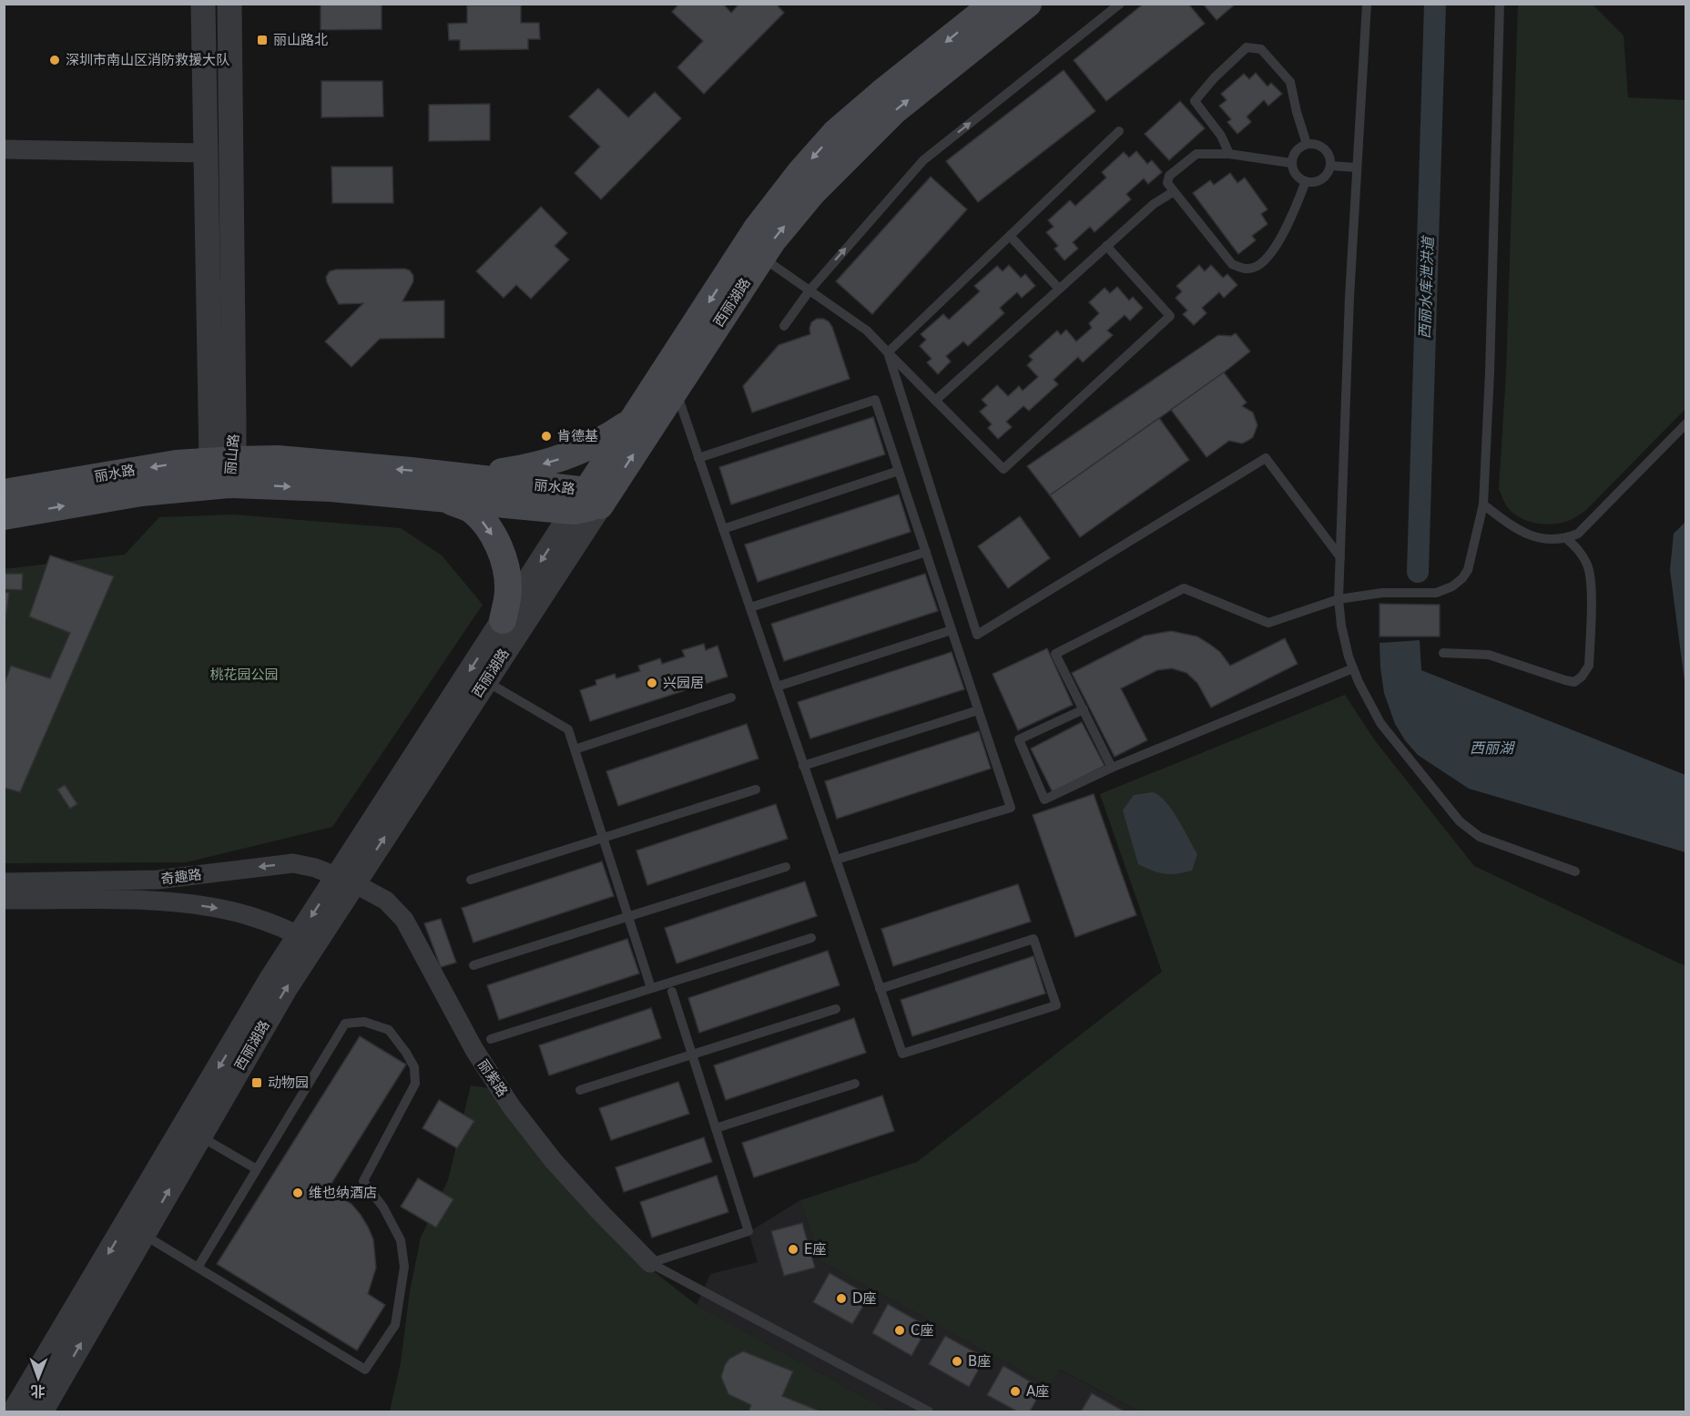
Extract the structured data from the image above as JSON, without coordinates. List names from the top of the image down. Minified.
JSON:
{"streets":{"main road":["西丽湖路","丽水路"],"street":["丽山路","奇趣路","丽紫路"]},"crossings":[["西丽湖路","丽水路"],["西丽湖路","奇趣路"],["西丽湖路","丽紫路"],["丽山路","丽水路"],["奇趣路","丽紫路"]],"water":["西丽水库泄洪道","西丽湖"],"parks":["桃花园公园"],"places":{"transit":["丽山路北","动物园"],"other":["深圳市南山区消防救援大队","肯德基","兴园居","维也纳酒店","E座","D座","C座","B座","A座"]},"north":"bottom"}
